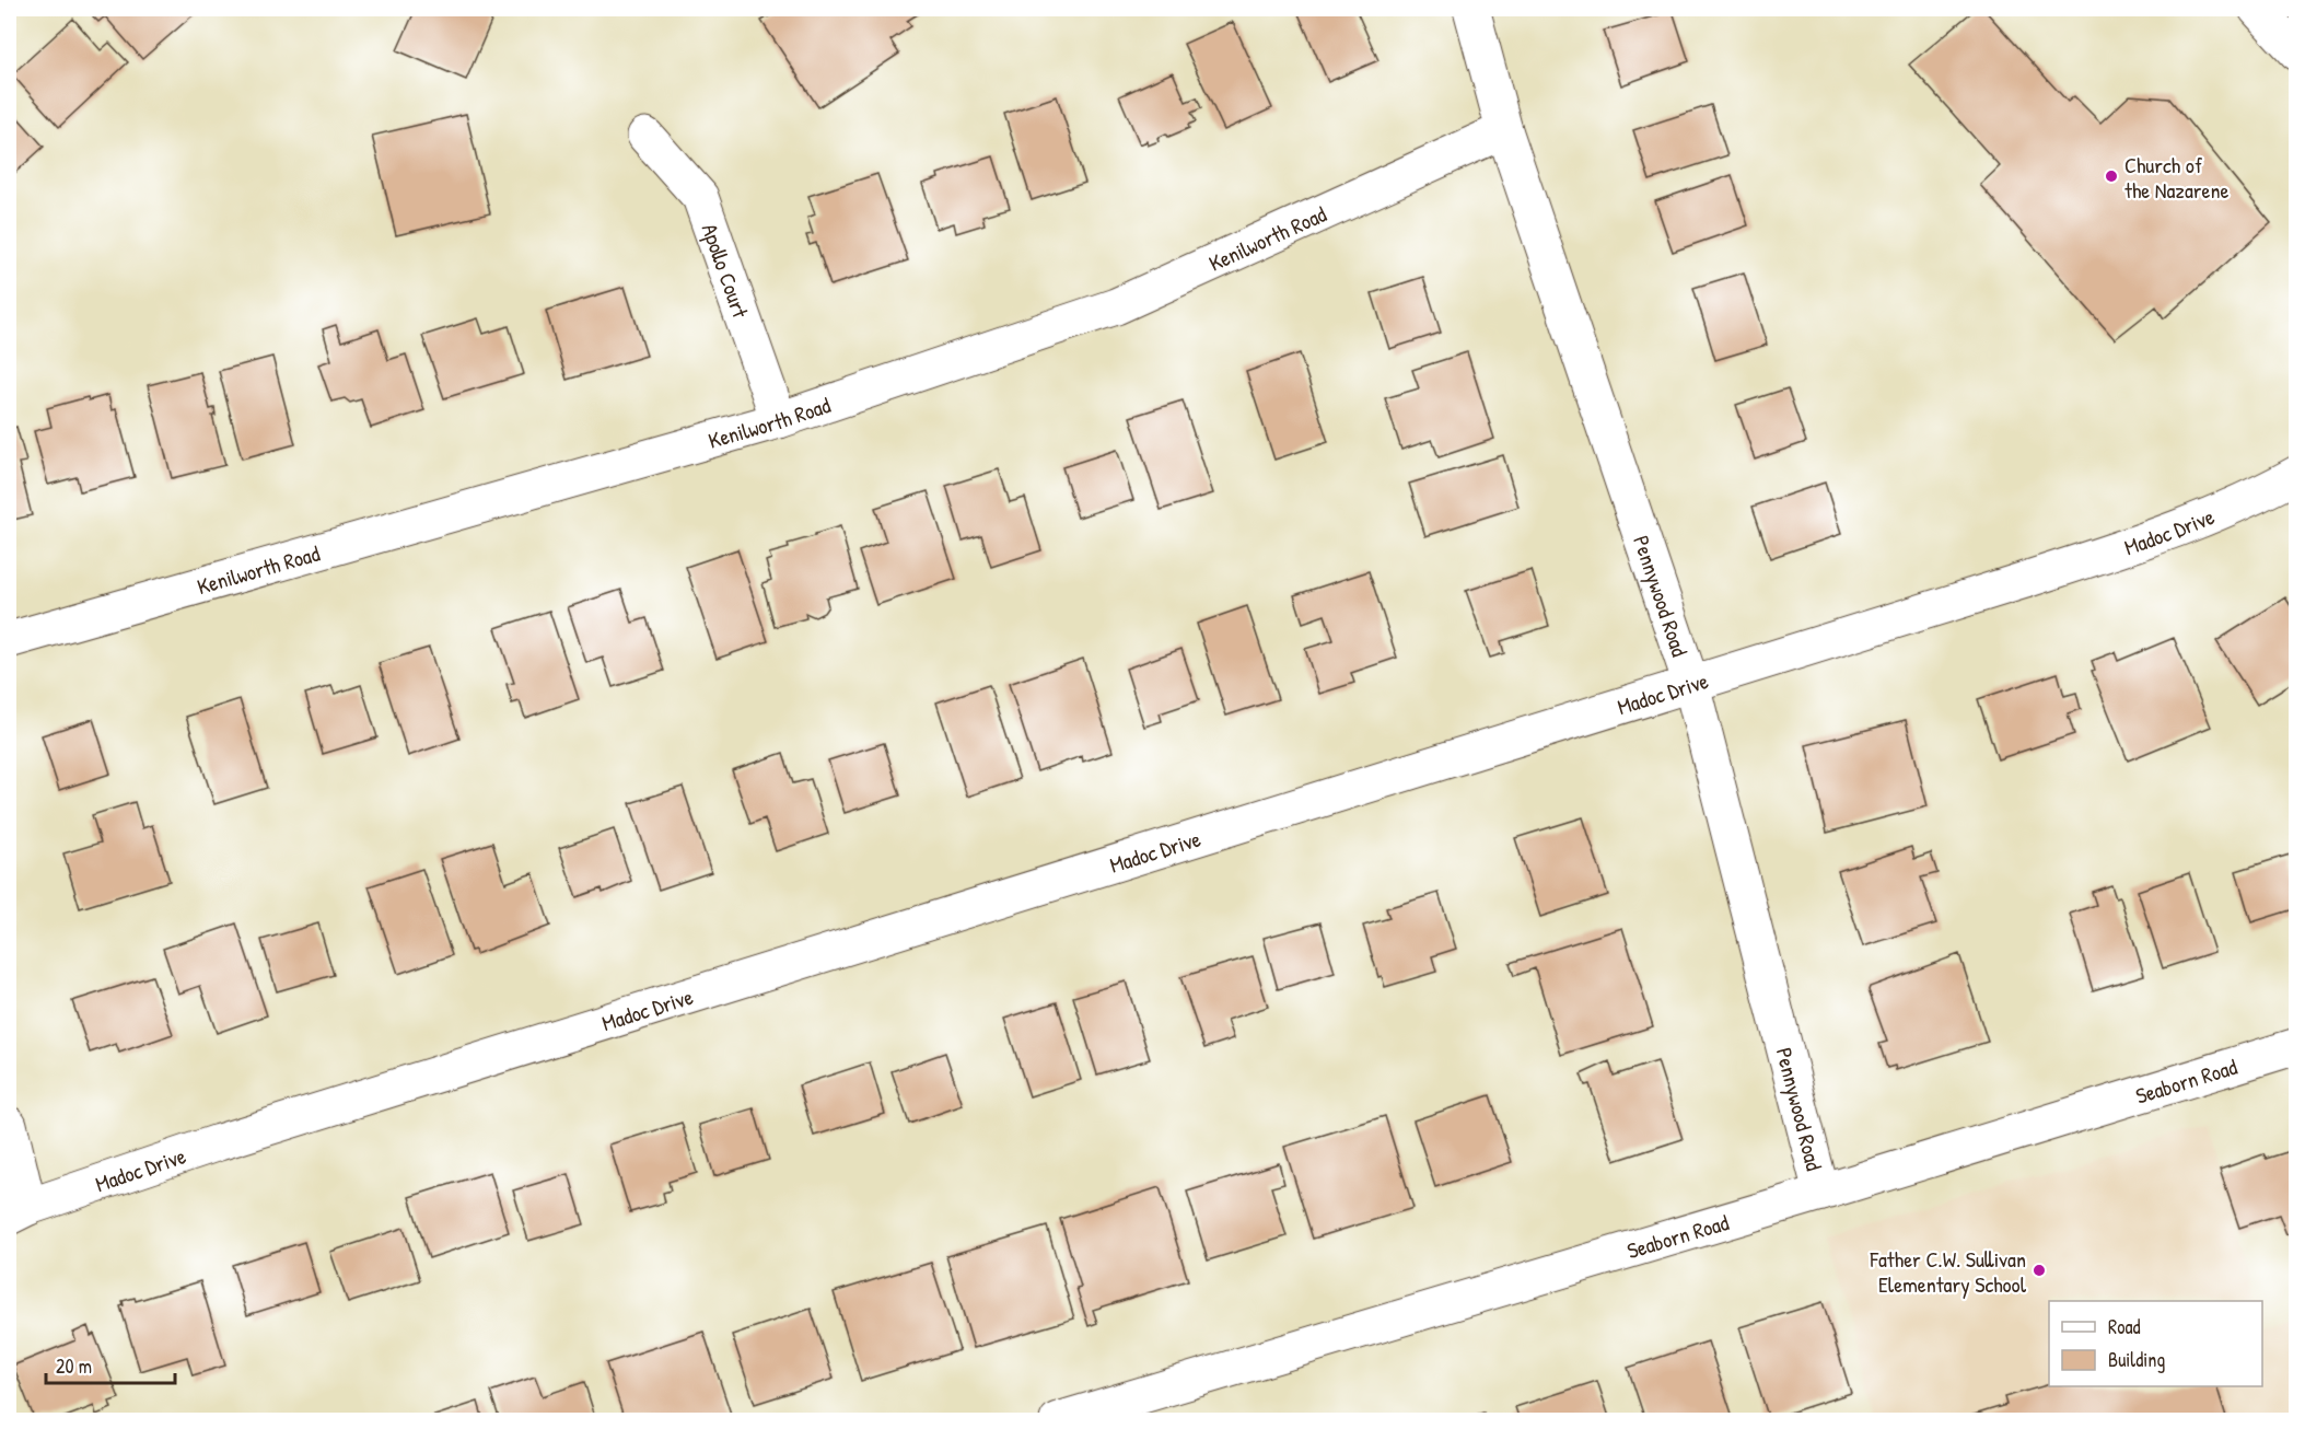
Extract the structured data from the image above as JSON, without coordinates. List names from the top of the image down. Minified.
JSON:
{"streets":{"street":["Kenilworth Road","Apollo Court","Madoc Drive","Pennywood Road","Seaborn Road"]},"crossings":[["Kenilworth Road","Apollo Court"],["Kenilworth Road","Pennywood Road"],["Madoc Drive","Pennywood Road"],["Pennywood Road","Seaborn Road"]],"places":["Church of the Nazarene","Father C.W. Sullivan Elementary School"],"legend":["Road","Building"],"scale_bar":"20 m"}
